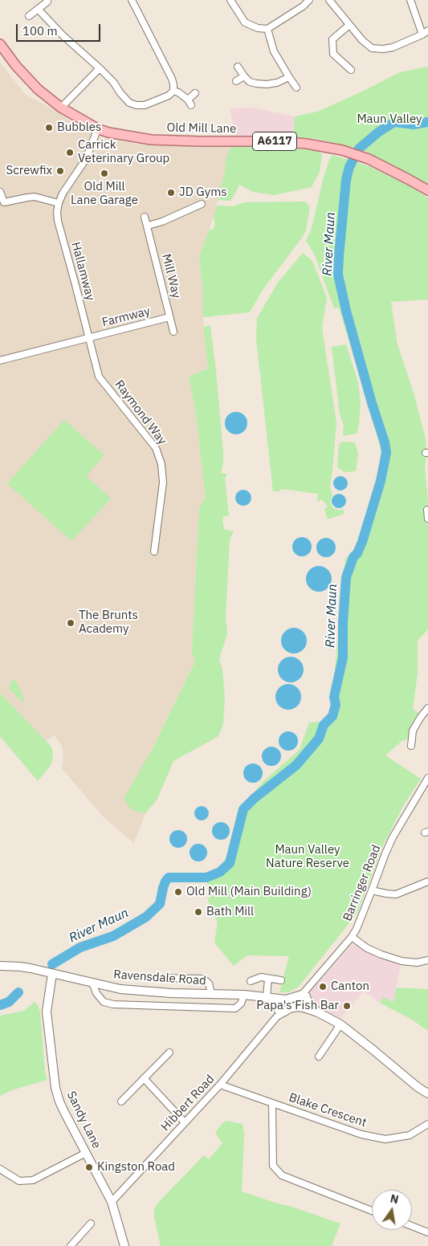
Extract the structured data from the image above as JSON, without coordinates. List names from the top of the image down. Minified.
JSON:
{"streets":{"main road":["Old Mill Lane","A6117","Ravensdale Road","Sandy Lane"],"street":["Hallamway","Mill Way","Farmway","Raymond Way","Barringer Road","Hibbert Road","Blake Crescent"]},"crossings":[["Old Mill Lane","Hallamway"],["Hallamway","Farmway"],["Hallamway","Raymond Way"],["Mill Way","Farmway"],["Farmway","Raymond Way"],["Barringer Road","Hibbert Road"],["Ravensdale Road","Sandy Lane"],["Hibbert Road","Blake Crescent"],["Hibbert Road","Sandy Lane"]],"water":["River Maun"],"parks":["Maun Valley","Maun Valley Nature Reserve"],"places":["Bubbles","Carrick Veterinary Group","Screwfix","Old Mill Lane Garage","JD Gyms","The Brunts Academy","Old Mill (Main Building)","Bath Mill","Canton","Papa's Fish Bar","Kingston Road"],"scale_bar":"100 m","north":"top"}
